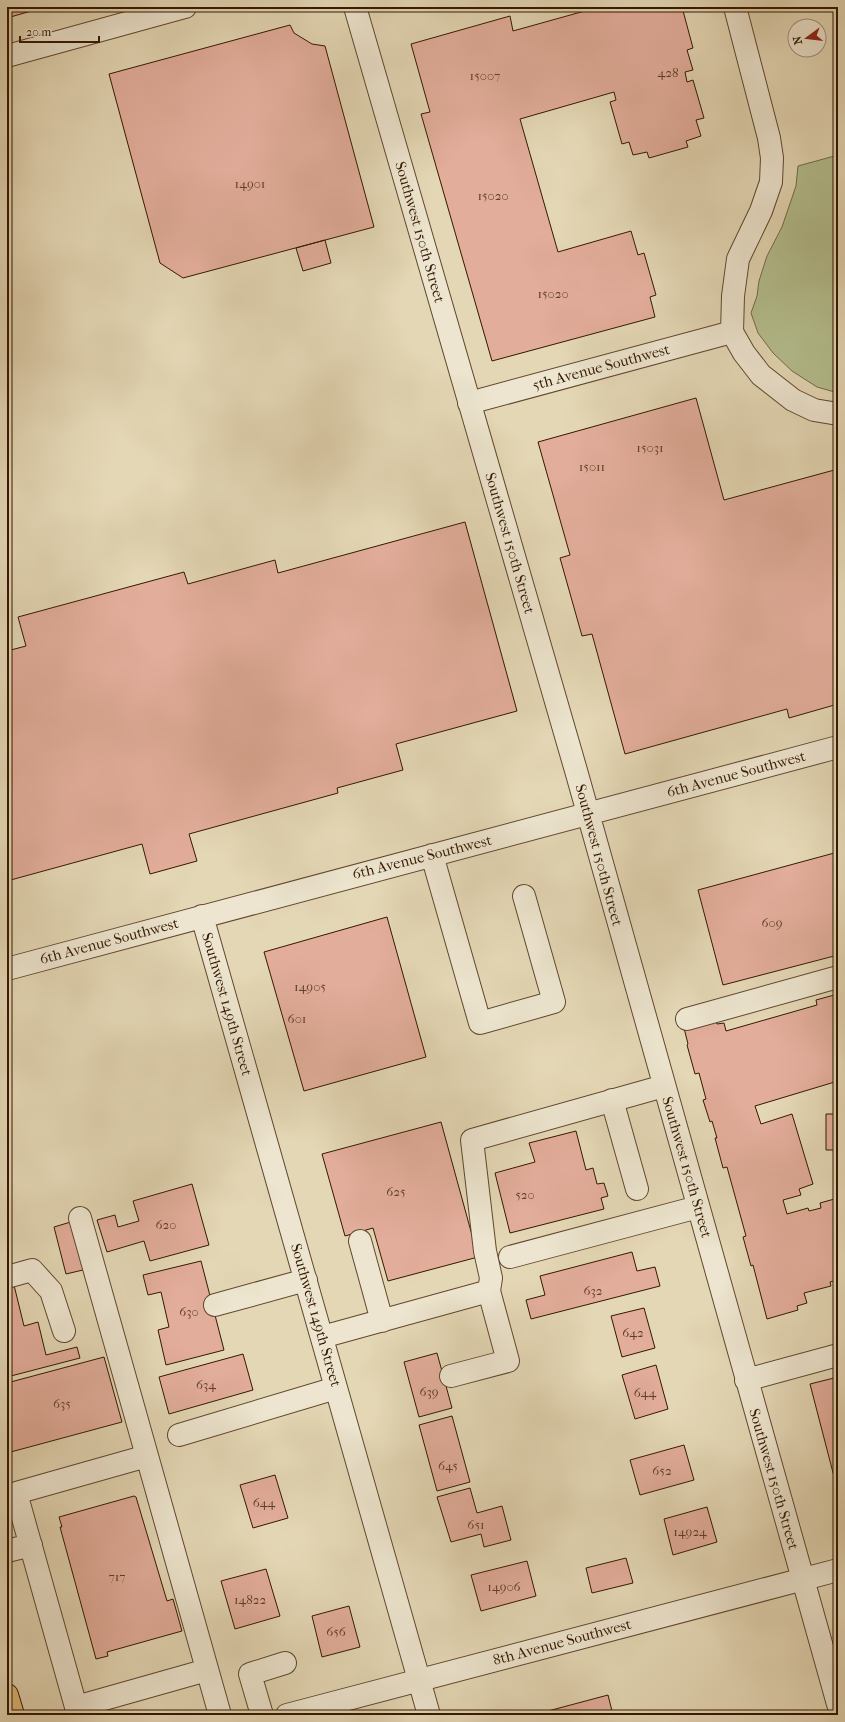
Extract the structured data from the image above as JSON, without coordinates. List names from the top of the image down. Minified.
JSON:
{"streets":{"street":["Southwest 150th Street","5th Avenue Southwest","6th Avenue Southwest","Southwest 149th Street","8th Avenue Southwest"]},"crossings":[["Southwest 150th Street","5th Avenue Southwest"],["Southwest 150th Street","6th Avenue Southwest"],["Southwest 150th Street","8th Avenue Southwest"],["6th Avenue Southwest","Southwest 149th Street"],["Southwest 149th Street","8th Avenue Southwest"]],"house_numbers":["428","15007","14901","15020","15020","15031","15011","609","14905","601","625","520","620","632","630","642","634","639","644","635","645","652","644","651","14924","717","14906","14822","656"],"scale_bar":"20 m","north":"left"}
